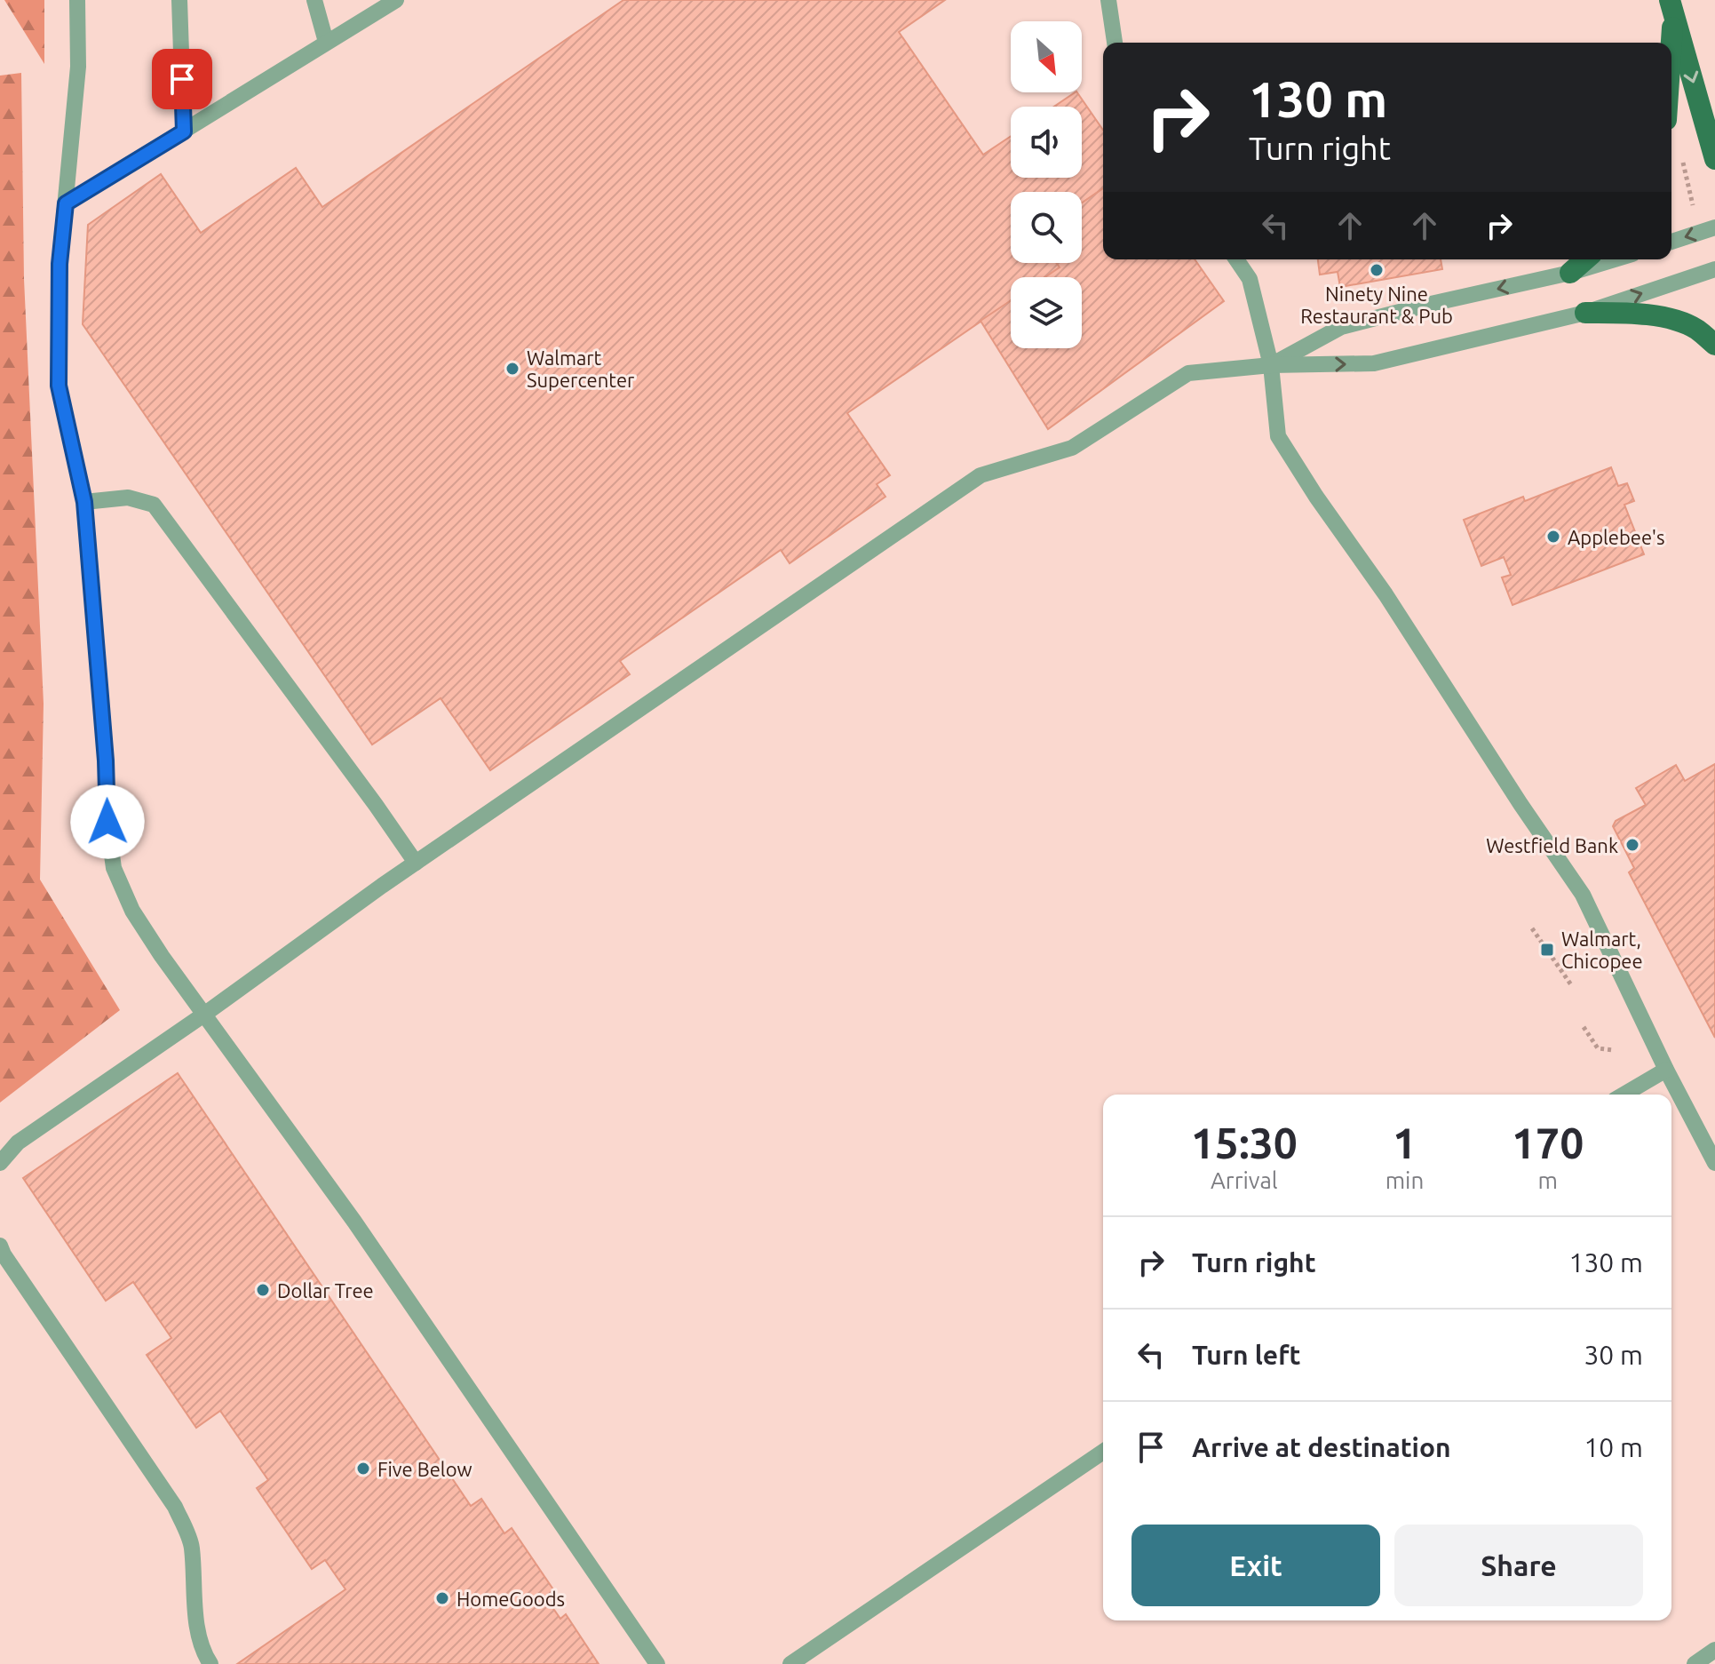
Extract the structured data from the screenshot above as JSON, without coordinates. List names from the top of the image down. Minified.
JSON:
{"places":{"other":["Ninety Nine Restaurant & Pub","Walmart Supercenter","Applebee's","Westfield Bank","Dollar Tree","Five Below","HomeGoods"],"transit":["Walmart, Chicopee"]},"north":"bottom right","page":{"turn":["130 m","Turn right"],"eta":["15:30","Arrival","1","min","170","m"],"list":[{"name":"Turn right","value":"130 m"},{"name":"Turn left","value":"30 m"},{"name":"Arrive at destination","value":"10 m"}],"buttons":["Exit","Share"]}}
